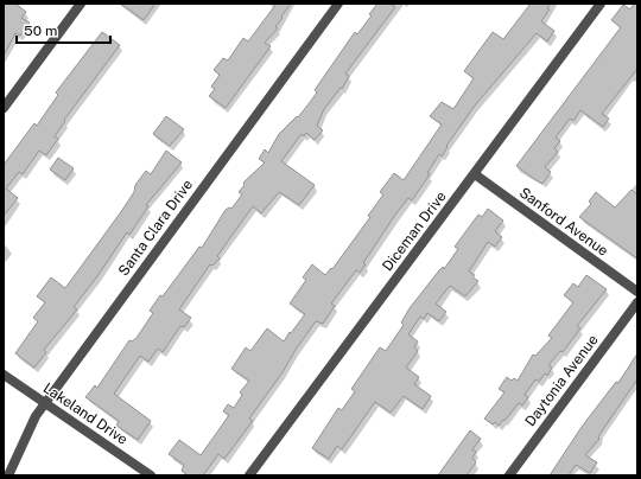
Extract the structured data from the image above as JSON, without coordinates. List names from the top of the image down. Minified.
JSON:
{"streets":{"street":["Sanford Avenue","Santa Clara Drive","Diceman Drive","Daytonia Avenue","Lakeland Drive"]},"crossings":[["Sanford Avenue","Diceman Drive"],["Santa Clara Drive","Lakeland Drive"]],"scale_bar":"50 m"}
